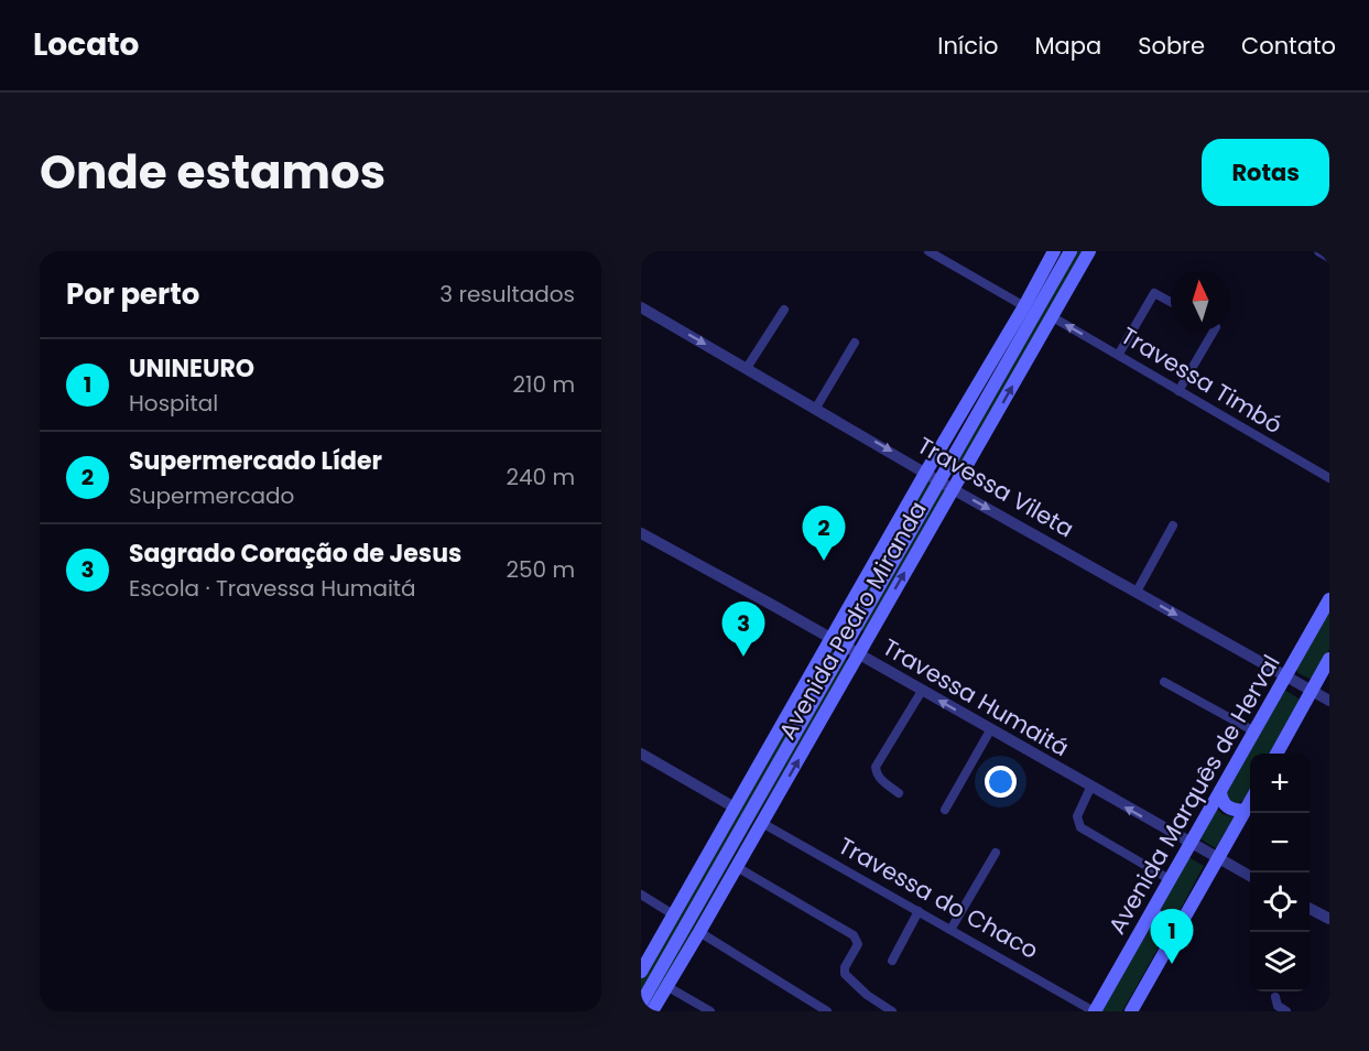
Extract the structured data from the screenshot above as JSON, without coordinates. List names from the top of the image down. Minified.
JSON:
{"streets":{"main road":["Avenida Pedro Miranda","Avenida Marquês de Herval"],"street":["Travessa Timbó","Travessa Vileta","Travessa Humaitá","Travessa do Chaco"]},"crossings":[["Travessa Timbó","Avenida Pedro Miranda"],["Travessa Vileta","Avenida Pedro Miranda"],["Travessa Vileta","Avenida Marquês de Herval"],["Avenida Pedro Miranda","Travessa Humaitá"],["Avenida Pedro Miranda","Travessa do Chaco"],["Travessa Humaitá","Avenida Marquês de Herval"],["Avenida Marquês de Herval","Travessa do Chaco"]],"one_way":["Travessa Vileta"],"north":"top","page":{"header":"Locato","nav":["Início","Mapa","Sobre","Contato"],"title":"Onde estamos","buttons":"Rotas","heading":["Por perto","3 resultados"],"list":[{"mark":"1","name":"UNINEURO","note":"Hospital","value":"210 m"},{"mark":"2","name":"Supermercado Líder","note":"Supermercado","value":"240 m"},{"mark":"3","name":"Sagrado Coração de Jesus","note":"Escola · Travessa Humaitá","value":"250 m"}],"pins":["2","3","1"],"map_buttons":["+","−"]}}
